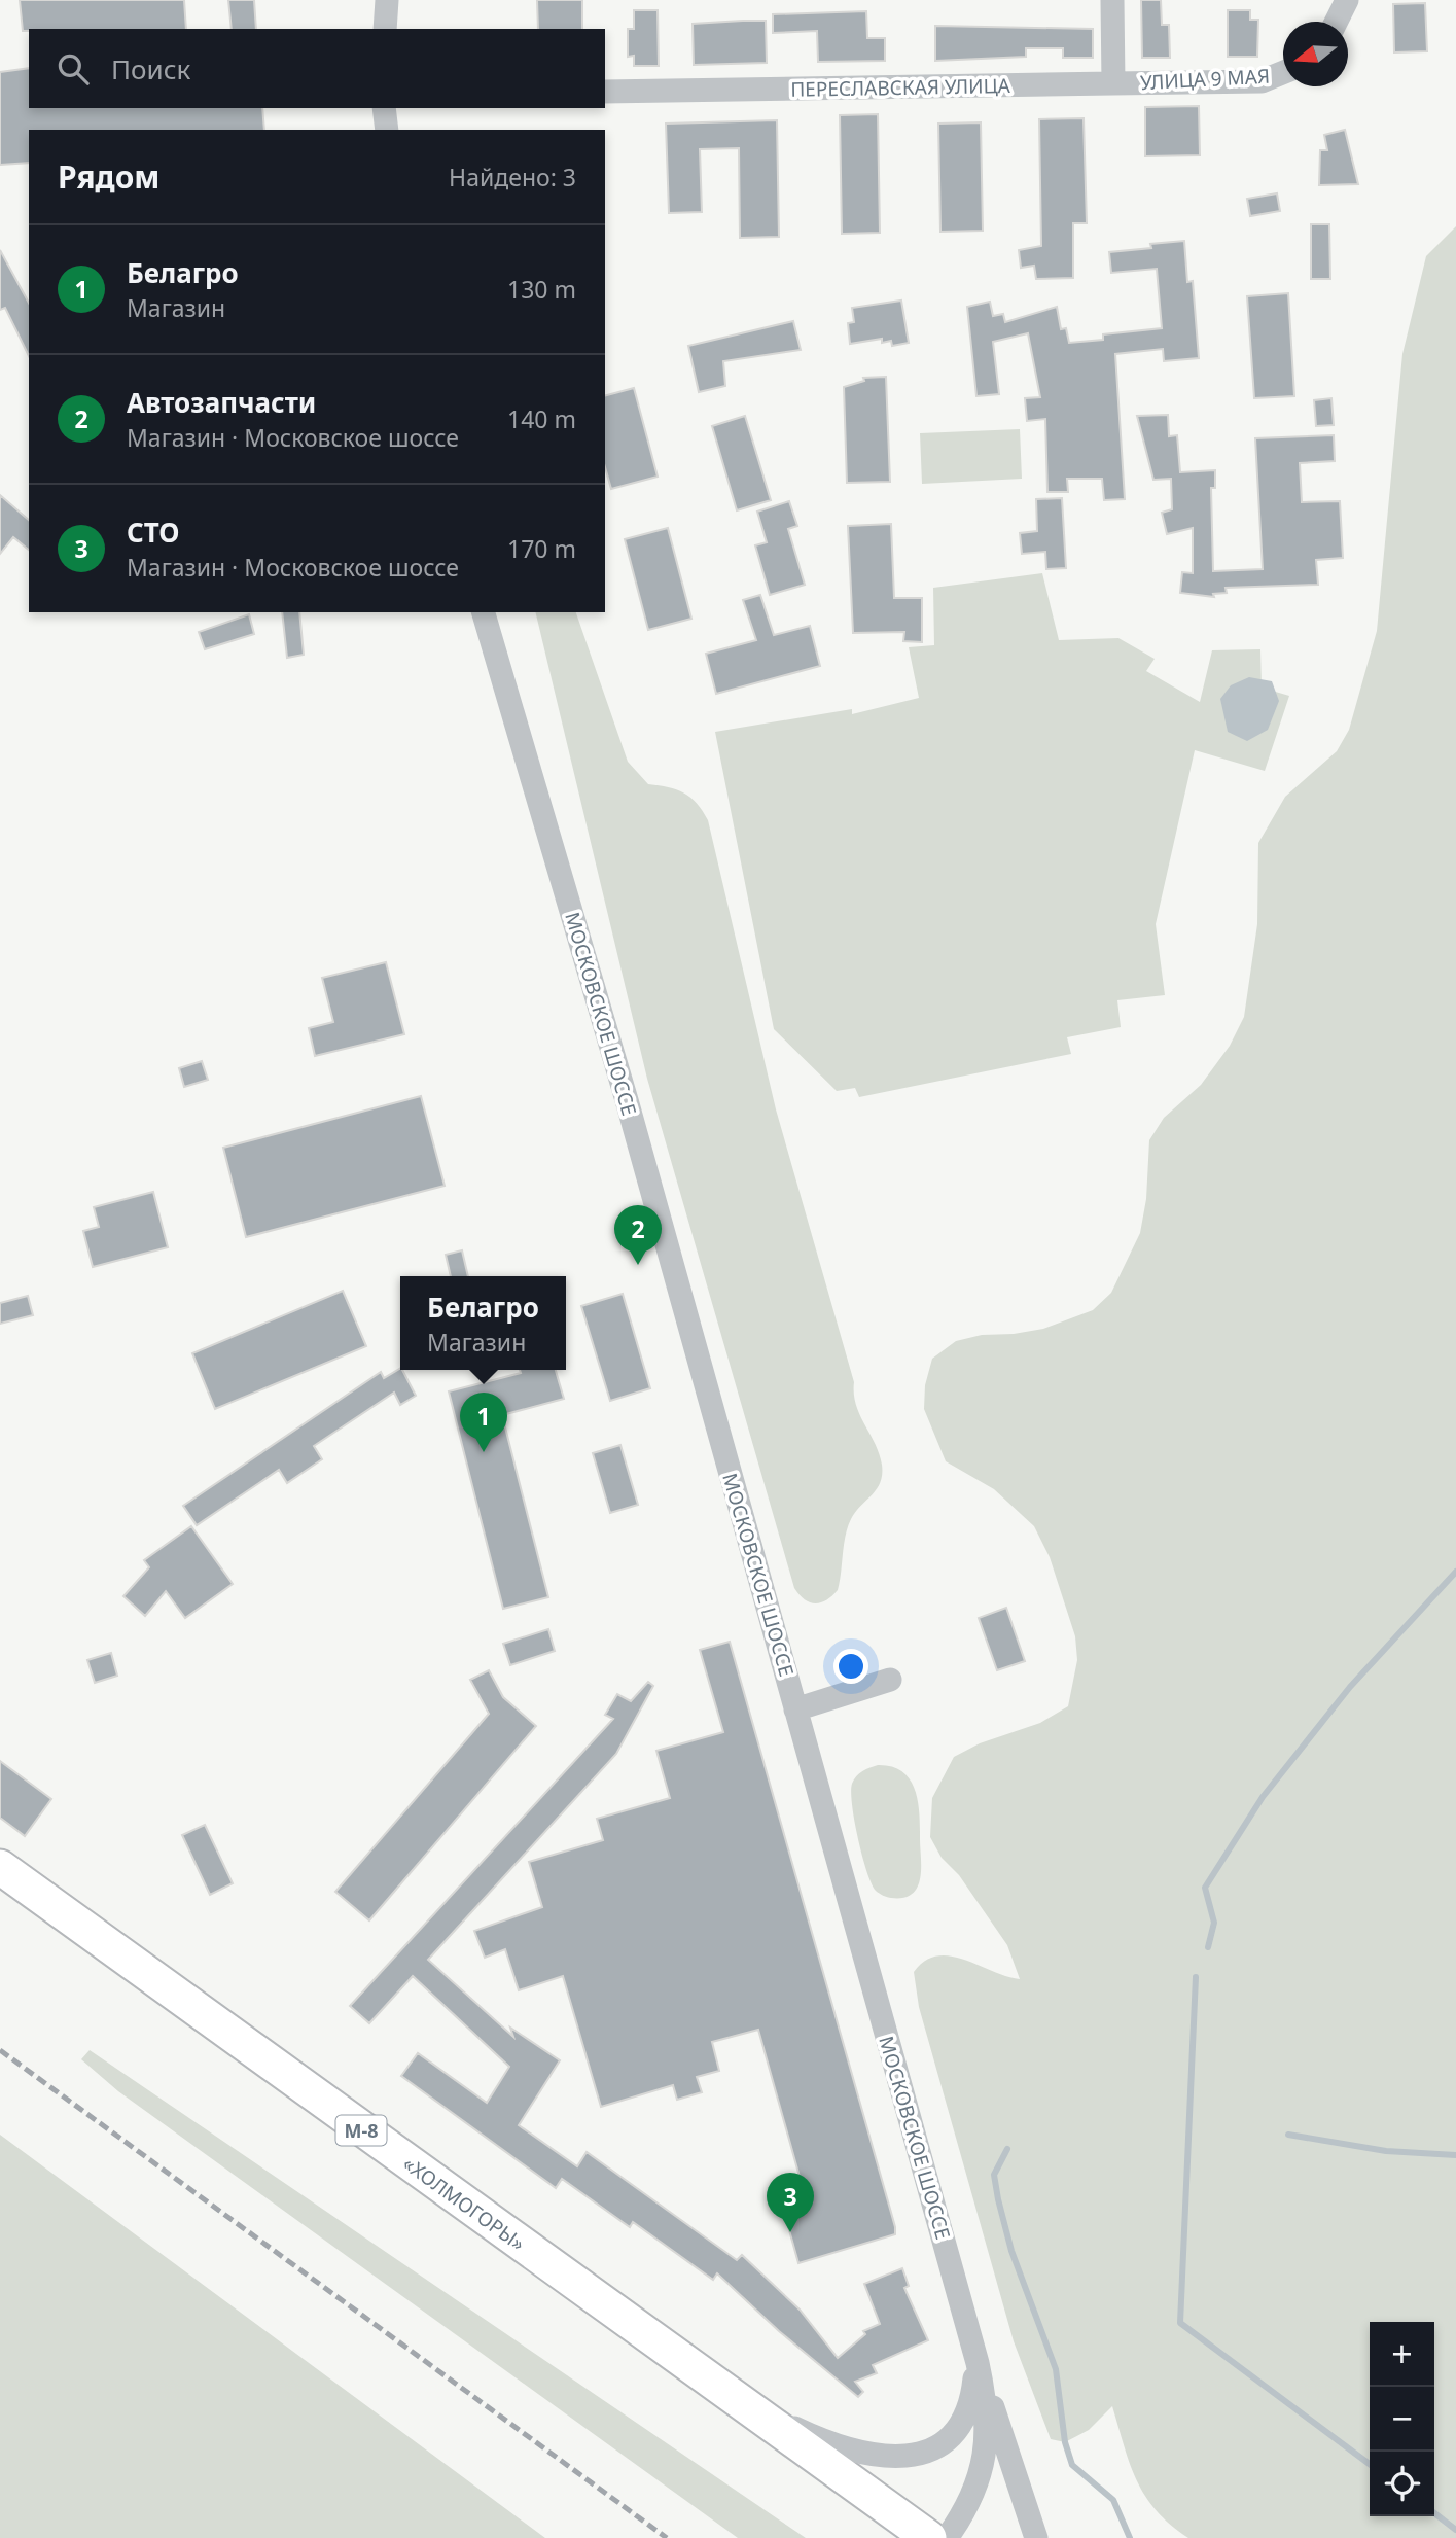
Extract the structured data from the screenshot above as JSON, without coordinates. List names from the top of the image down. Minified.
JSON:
{"streets":{"highway":["М-8","«ХОЛМОГОРЫ»"],"street":["УЛИЦА 9 МАЯ","ПЕРЕСЛАВСКАЯ УЛИЦА","МОСКОВСКОЕ ШОССЕ"]},"crossings":[["УЛИЦА 9 МАЯ","ПЕРЕСЛАВСКАЯ УЛИЦА"]],"north":"left","page":{"search":"Поиск","heading":["Рядом","Найдено: 3"],"list":[{"mark":"1","name":"Белагро","note":"Магазин","value":"130 m"},{"mark":"2","name":"Автозапчасти","note":"Магазин · Московское шоссе","value":"140 m"},{"mark":"3","name":"СТО","note":"Магазин · Московское шоссе","value":"170 m"}],"pins":["2","1","3"],"popup":["Белагро","Магазин"],"map_buttons":["+","−"]}}
